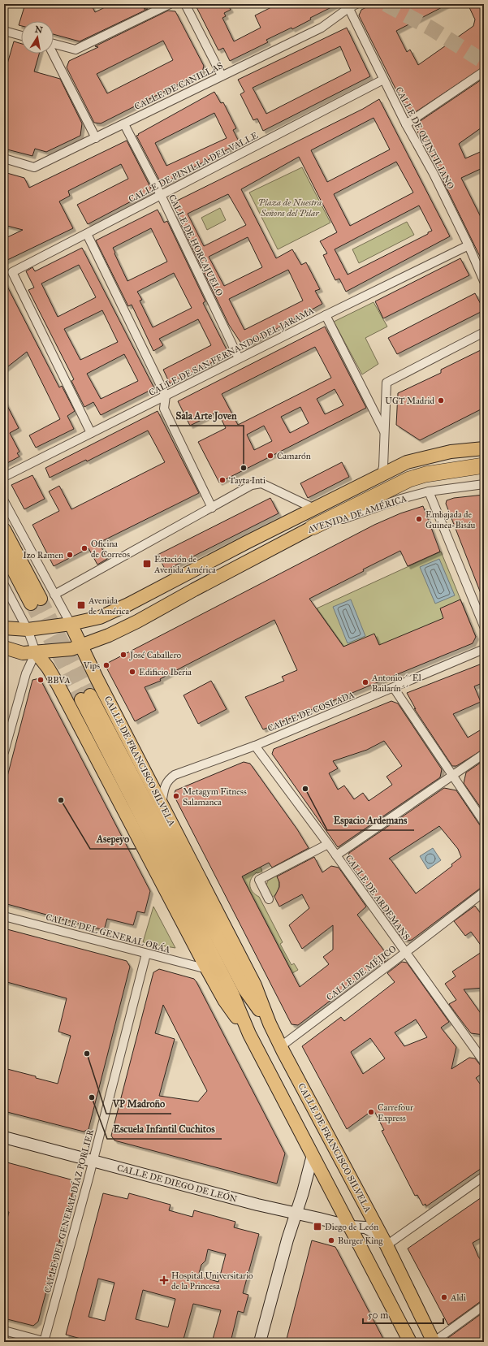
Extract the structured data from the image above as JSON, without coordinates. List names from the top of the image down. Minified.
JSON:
{"streets":{"main road":["AVENIDA DE AMÉRICA","CALLE DE FRANCISCO SILVELA"],"street":["CALLE DE CANILLAS","CALLE DE QUINTILIANO","CALLE DE PINILLA DEL VALLE","CALLE DE HORCAJUELO","CALLE DE SAN FERNANDO DEL JARAMA","CALLE DE COSLADA","CALLE DE ARDEMANS","CALLE DEL GENERAL ORÁA","CALLE DE MÉJICO","CALLE DE DIEGO DE LEÓN","CALLE DEL GENERAL DÍAZ PORLIER"]},"crossings":[["CALLE DE CANILLAS","CALLE DE QUINTILIANO"],["CALLE DE CANILLAS","CALLE DE HORCAJUELO"],["CALLE DE QUINTILIANO","CALLE DE PINILLA DEL VALLE"],["CALLE DE QUINTILIANO","CALLE DE SAN FERNANDO DEL JARAMA"],["CALLE DE PINILLA DEL VALLE","CALLE DE HORCAJUELO"],["CALLE DE PINILLA DEL VALLE","CALLE DE SAN FERNANDO DEL JARAMA"],["CALLE DE HORCAJUELO","CALLE DE SAN FERNANDO DEL JARAMA"],["AVENIDA DE AMÉRICA","CALLE DE FRANCISCO SILVELA"],["CALLE DE COSLADA","CALLE DE FRANCISCO SILVELA"],["CALLE DE COSLADA","CALLE DE ARDEMANS"],["CALLE DE FRANCISCO SILVELA","CALLE DEL GENERAL ORÁA"],["CALLE DE FRANCISCO SILVELA","CALLE DE MÉJICO"],["CALLE DE FRANCISCO SILVELA","CALLE DE DIEGO DE LEÓN"],["CALLE DE ARDEMANS","CALLE DE MÉJICO"],["CALLE DEL GENERAL ORÁA","CALLE DEL GENERAL DÍAZ PORLIER"],["CALLE DE DIEGO DE LEÓN","CALLE DEL GENERAL DÍAZ PORLIER"]],"parks":["Plaza de Nuestra Señora del Pilar"],"places":{"other":["UGT Madrid","Camarón","Sala Arte Joven","Tayta Inti","Embajada de Guinea-Bisáu","Oficina de Correos","Izo Ramen","José Caballero","Vips","Edificio Iberia","BBVA","Antonio ´´El Bailarín´´","Espacio Ardemans","Metagym Fitness Salamanca","Asepeyo","VP Madroño","Escuela Infantil Cuchitos","Carrefour Express","Burger King","Aldi"],"transit":["Estación de Avenida América","Avenida de América","Diego de León"],"health":["Hospital Universitario de la Princesa"]},"scale_bar":"50 m","north":"top"}
